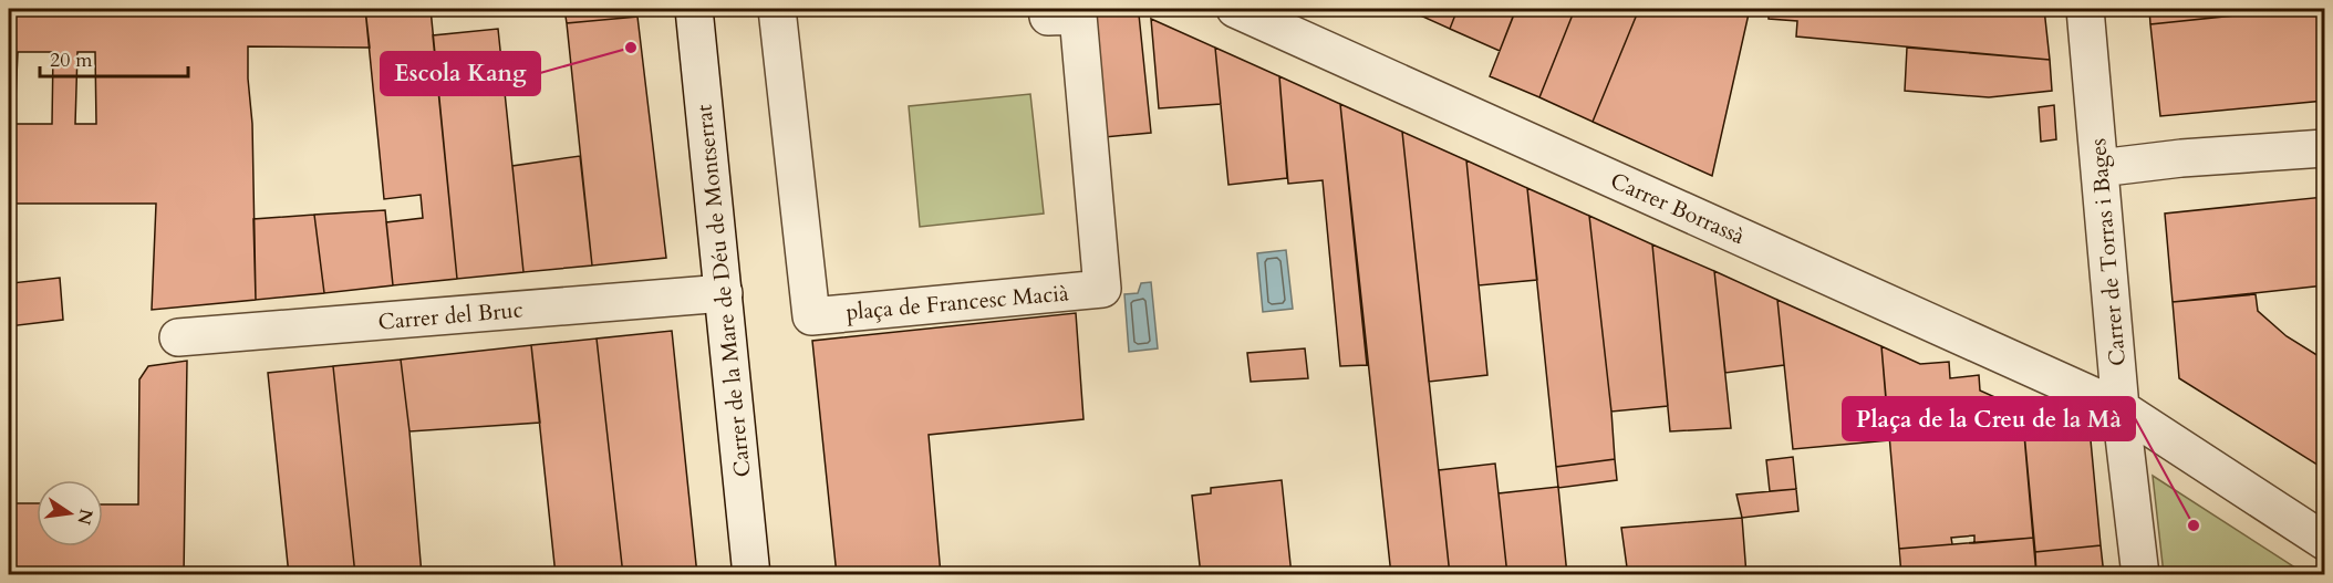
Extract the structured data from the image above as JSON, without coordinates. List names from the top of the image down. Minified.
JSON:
{"streets":{"street":["Carrer Borrassà","Carrer de Torras i Bages","Carrer de la Mare de Déu de Montserrat","plaça de Francesc Macià","Carrer del Bruc"]},"crossings":[["Carrer Borrassà","Carrer de Torras i Bages"],["Carrer de la Mare de Déu de Montserrat","Carrer del Bruc"]],"places":["Escola Kang","Plaça de la Creu de la Mà"],"scale_bar":"20 m","north":"right"}
